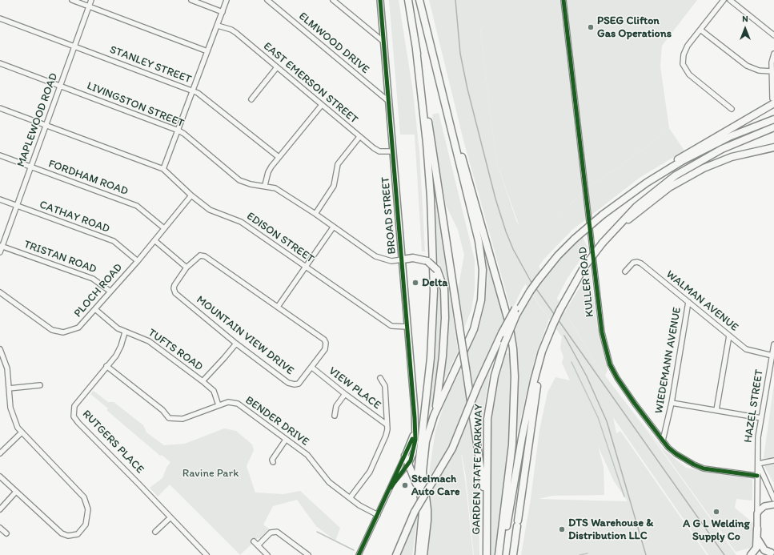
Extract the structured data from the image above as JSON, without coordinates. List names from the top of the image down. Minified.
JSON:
{"streets":{"highway":["GARDEN STATE PARKWAY"],"main road":["BROAD STREET","HAZEL STREET"],"street":["ELMWOOD DRIVE","STANLEY STREET","EAST EMERSON STREET","LIVINGSTON STREET","MAPLEWOOD ROAD","FORDHAM ROAD","CATHAY ROAD","EDISON STREET","TRISTAN ROAD","KULLER ROAD","PLOCH ROAD","WALMAN AVENUE","MOUNTAIN VIEW DRIVE","TUFTS ROAD","WIEDEMANN AVENUE","VIEW PLACE","BENDER DRIVE","RUTGERS PLACE"]},"crossings":[["ELMWOOD DRIVE","BROAD STREET"],["STANLEY STREET","MAPLEWOOD ROAD"],["EAST EMERSON STREET","BROAD STREET"],["LIVINGSTON STREET","MAPLEWOOD ROAD"],["LIVINGSTON STREET","BROAD STREET"],["MAPLEWOOD ROAD","FORDHAM ROAD"],["MAPLEWOOD ROAD","CATHAY ROAD"],["MAPLEWOOD ROAD","EDISON STREET"],["MAPLEWOOD ROAD","TRISTAN ROAD"],["FORDHAM ROAD","PLOCH ROAD"],["BROAD STREET","EDISON STREET"],["CATHAY ROAD","PLOCH ROAD"],["EDISON STREET","PLOCH ROAD"],["TRISTAN ROAD","PLOCH ROAD"],["KULLER ROAD","WIEDEMANN AVENUE"],["KULLER ROAD","HAZEL STREET"],["PLOCH ROAD","TUFTS ROAD"],["WALMAN AVENUE","WIEDEMANN AVENUE"],["WALMAN AVENUE","HAZEL STREET"],["MOUNTAIN VIEW DRIVE","VIEW PLACE"],["TUFTS ROAD","BENDER DRIVE"],["TUFTS ROAD","RUTGERS PLACE"],["BENDER DRIVE","RUTGERS PLACE"]],"parks":["Ravine Park"],"places":["PSEG Clifton Gas Operations","Delta","Stelmach Auto Care","A G L Welding Supply Co","DTS Warehouse & Distribution LLC"],"north":"top"}
